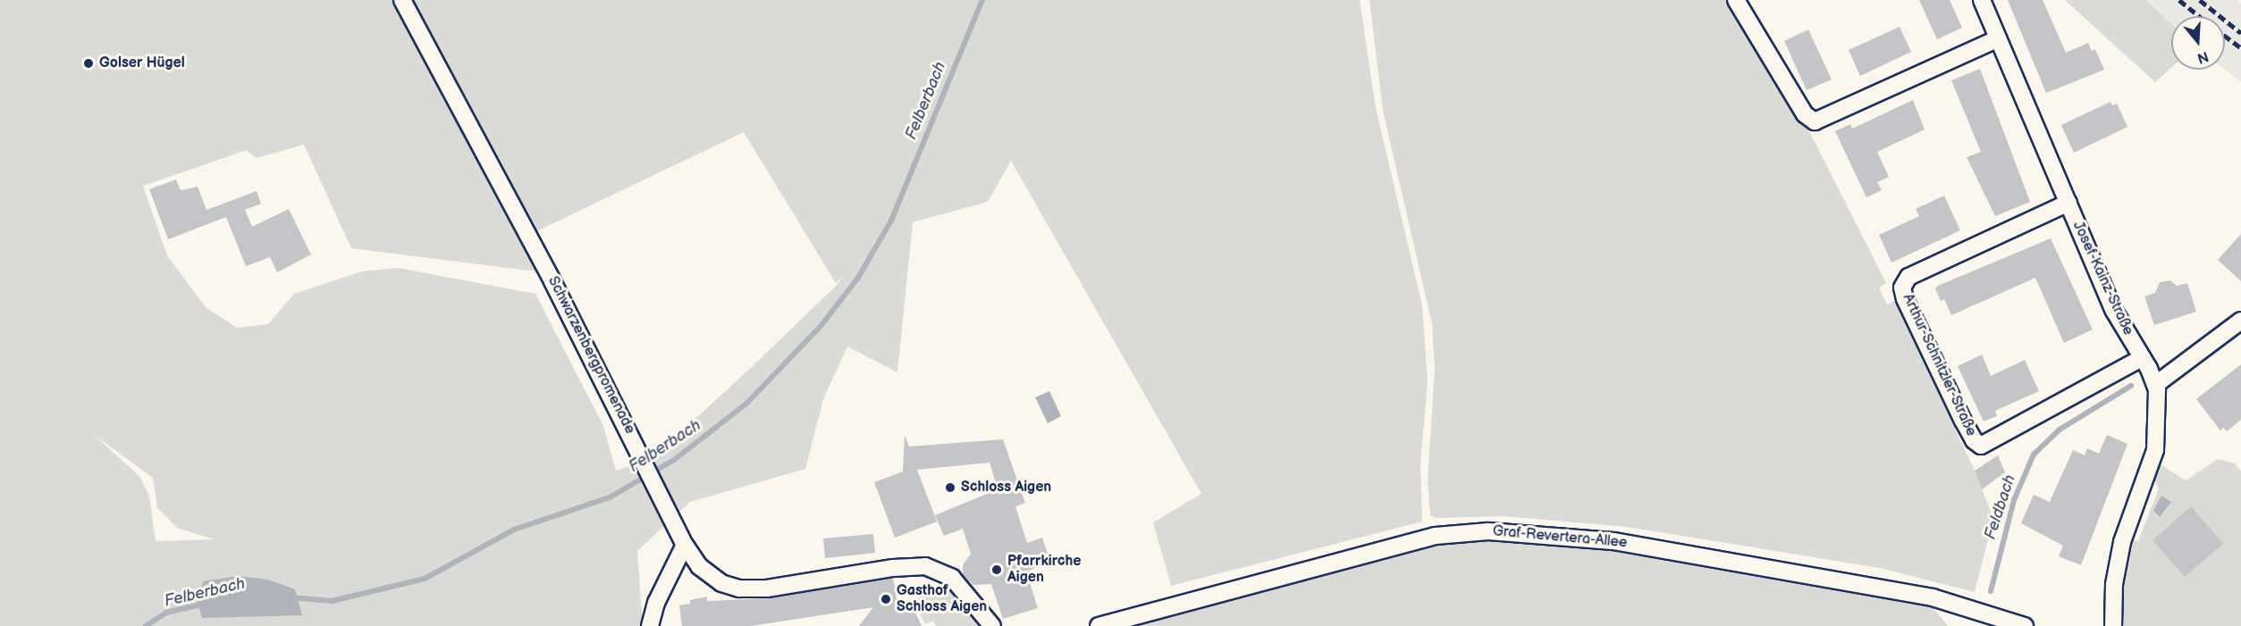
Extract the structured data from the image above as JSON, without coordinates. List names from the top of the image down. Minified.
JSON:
{"streets":{"street":["Josef-Kainz-Straße","Schwarzenbergpromenade","Arthur-Schnitzler-Straße","Graf-Revertera-Allee"]},"crossings":[["Josef-Kainz-Straße","Arthur-Schnitzler-Straße"]],"water":["Felberbach","Feldbach"],"places":["Golser Hügel","Schloss Aigen","Pfarrkirche Aigen","Gasthof Schloss Aigen"],"north":"bottom"}
